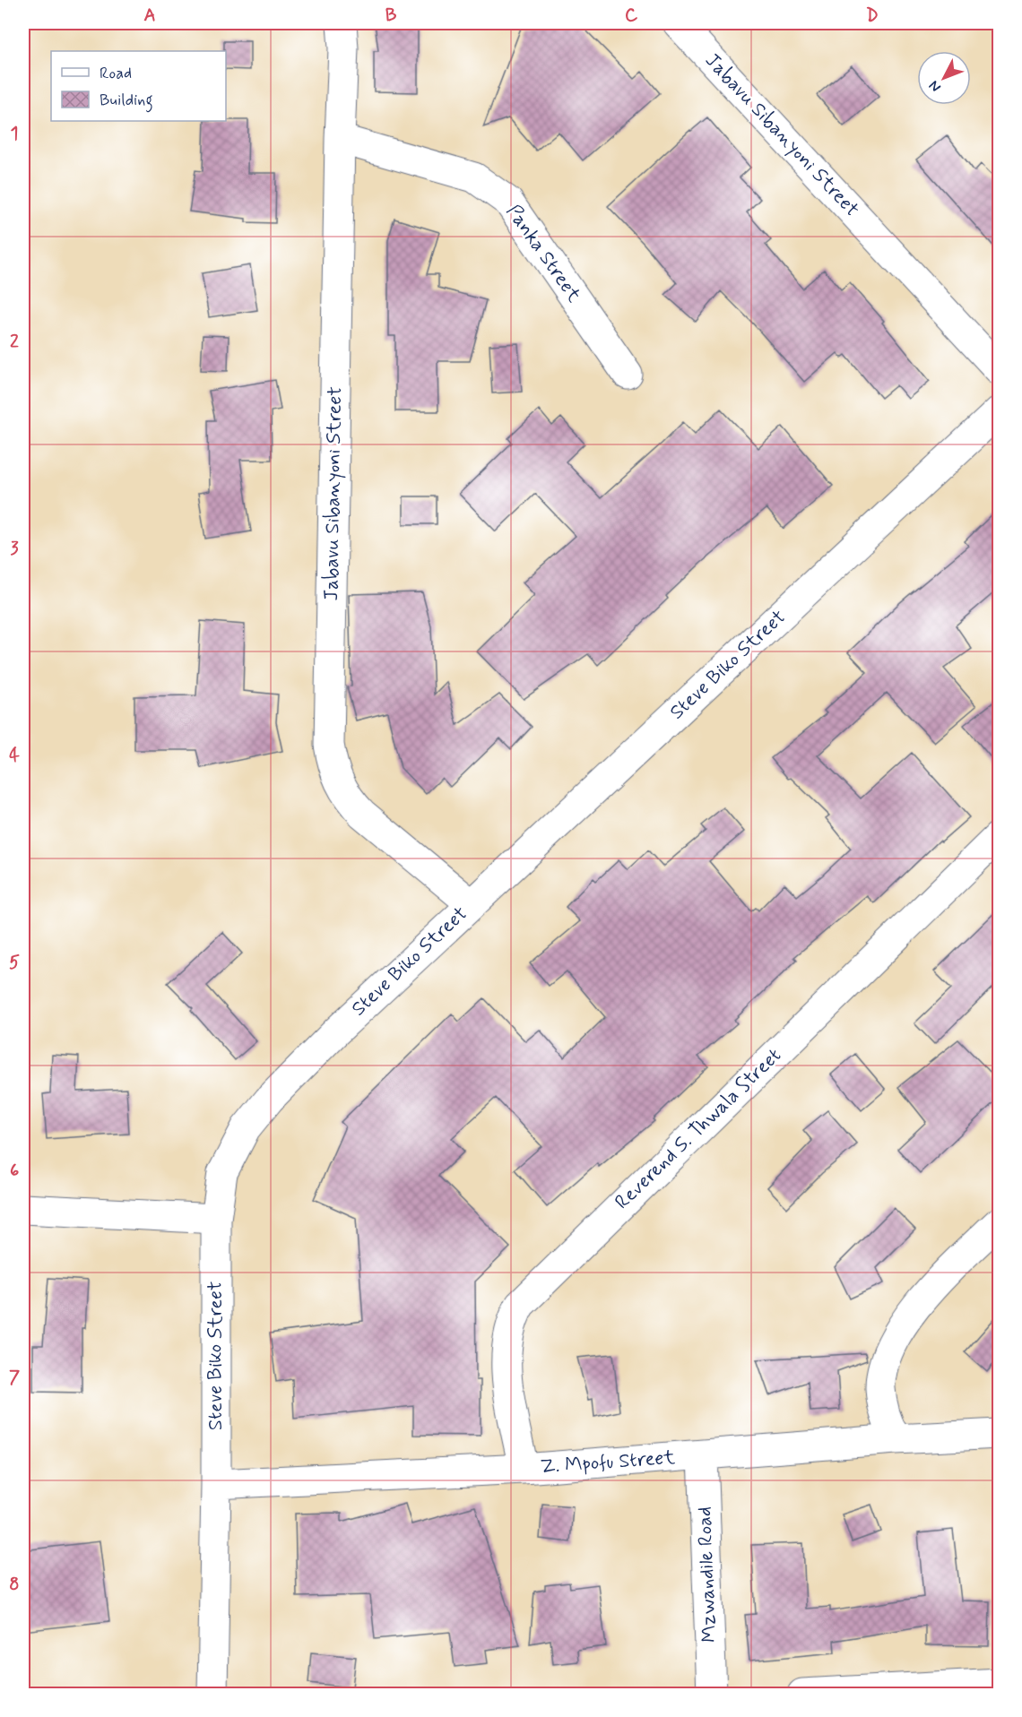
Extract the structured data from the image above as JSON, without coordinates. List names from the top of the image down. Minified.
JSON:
{"streets":{"street":["Jabavu Sibanyoni Street","Panka Street","Steve Biko Street","Reverend S. Thwala Street","Z. Mpofu Street","Mzwandile Road"]},"crossings":[["Jabavu Sibanyoni Street","Panka Street"],["Jabavu Sibanyoni Street","Steve Biko Street"],["Steve Biko Street","Z. Mpofu Street"],["Reverend S. Thwala Street","Z. Mpofu Street"],["Z. Mpofu Street","Mzwandile Road"]],"legend":["Road","Building"],"north":"bottom left","grid":{"columns":["A","B","C","D"],"rows":["1","2","3","4","5","6","7","8"]}}
